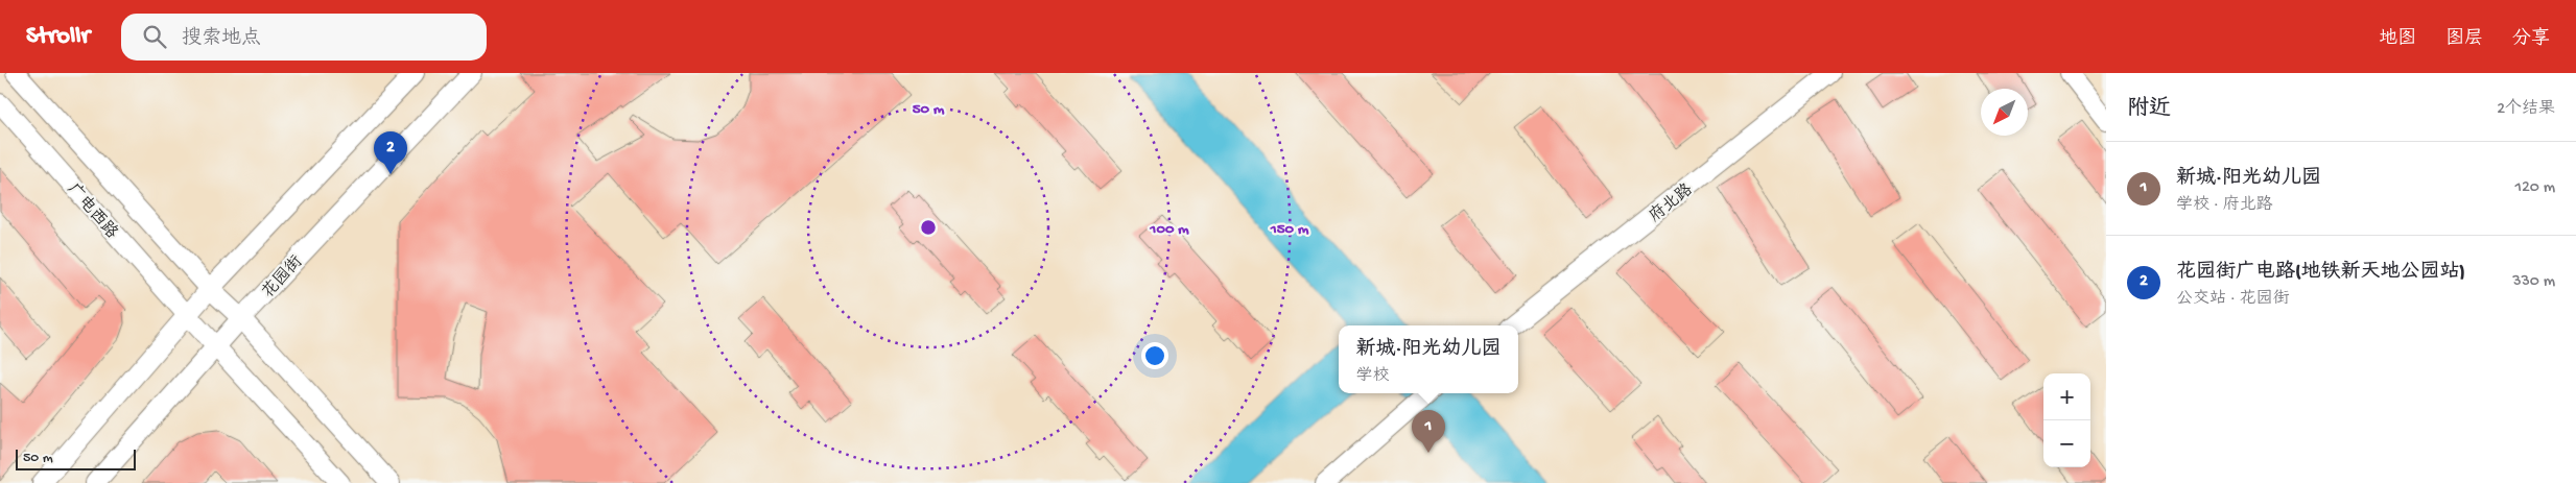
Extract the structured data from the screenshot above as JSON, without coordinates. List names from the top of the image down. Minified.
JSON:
{"streets":{"main road":["府北路","广电西路","花园街"]},"crossings":[["广电西路","花园街"]],"scale_bar":"50 m","north":"bottom left","page":{"header":"Strollr","search":"搜索地点","nav":["地图","图层","分享"],"heading":["附近","2个结果"],"pins":["2","1"],"list":[{"mark":"1","name":"新城·阳光幼儿园","note":"学校 · 府北路","value":"120 m"},{"mark":"2","name":"花园街广电路(地铁新天地公园站)","note":"公交站 · 花园街","value":"330 m"}],"popup":["新城·阳光幼儿园","学校"],"map_buttons":["+","−"],"scale":"50 m"},"rings":["50 m","100 m","150 m"]}
